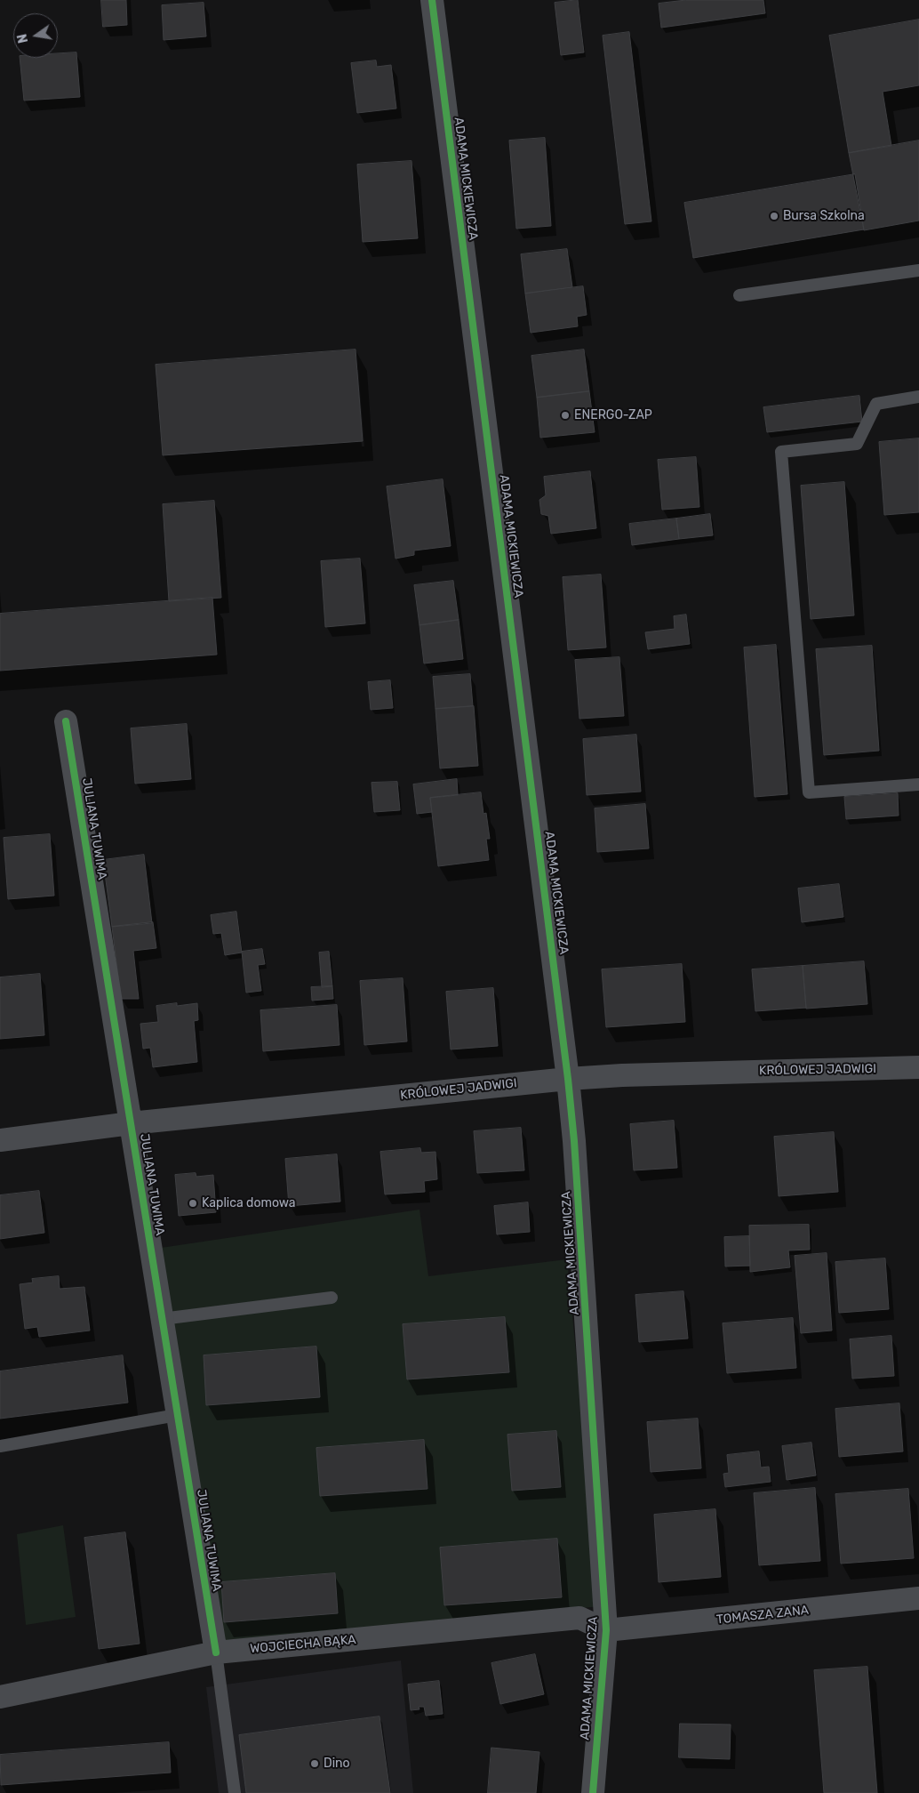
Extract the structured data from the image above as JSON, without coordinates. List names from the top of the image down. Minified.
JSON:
{"streets":{"street":["ADAMA MICKIEWICZA","JULIANA TUWIMA","KRÓLOWEJ JADWIGI","TOMASZA ZANA","WOJCIECHA BĄKA"]},"crossings":[["ADAMA MICKIEWICZA","KRÓLOWEJ JADWIGI"],["ADAMA MICKIEWICZA","TOMASZA ZANA"],["ADAMA MICKIEWICZA","WOJCIECHA BĄKA"],["JULIANA TUWIMA","KRÓLOWEJ JADWIGI"],["JULIANA TUWIMA","WOJCIECHA BĄKA"],["TOMASZA ZANA","WOJCIECHA BĄKA"]],"places":["Bursa Szkolna","ENERGO-ZAP","Kaplica domowa","Dino"],"north":"left"}
